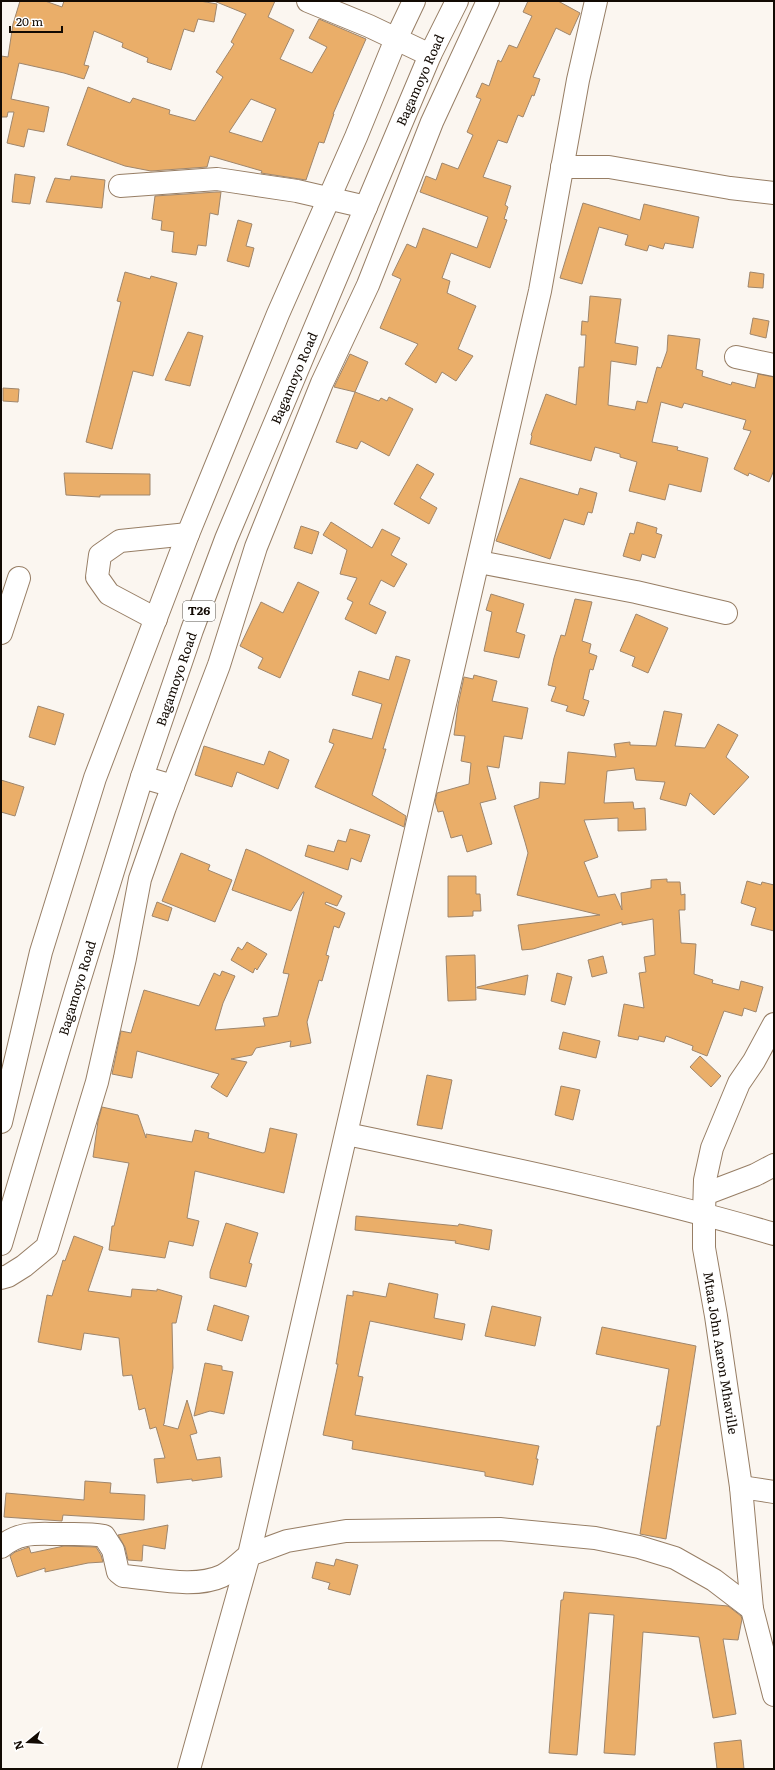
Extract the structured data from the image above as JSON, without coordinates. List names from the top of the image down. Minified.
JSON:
{"streets":{"main road":["Bagamoyo Road","T26","Mtaa John Aaron Mhaville"]},"scale_bar":"20 m","north":"left"}
